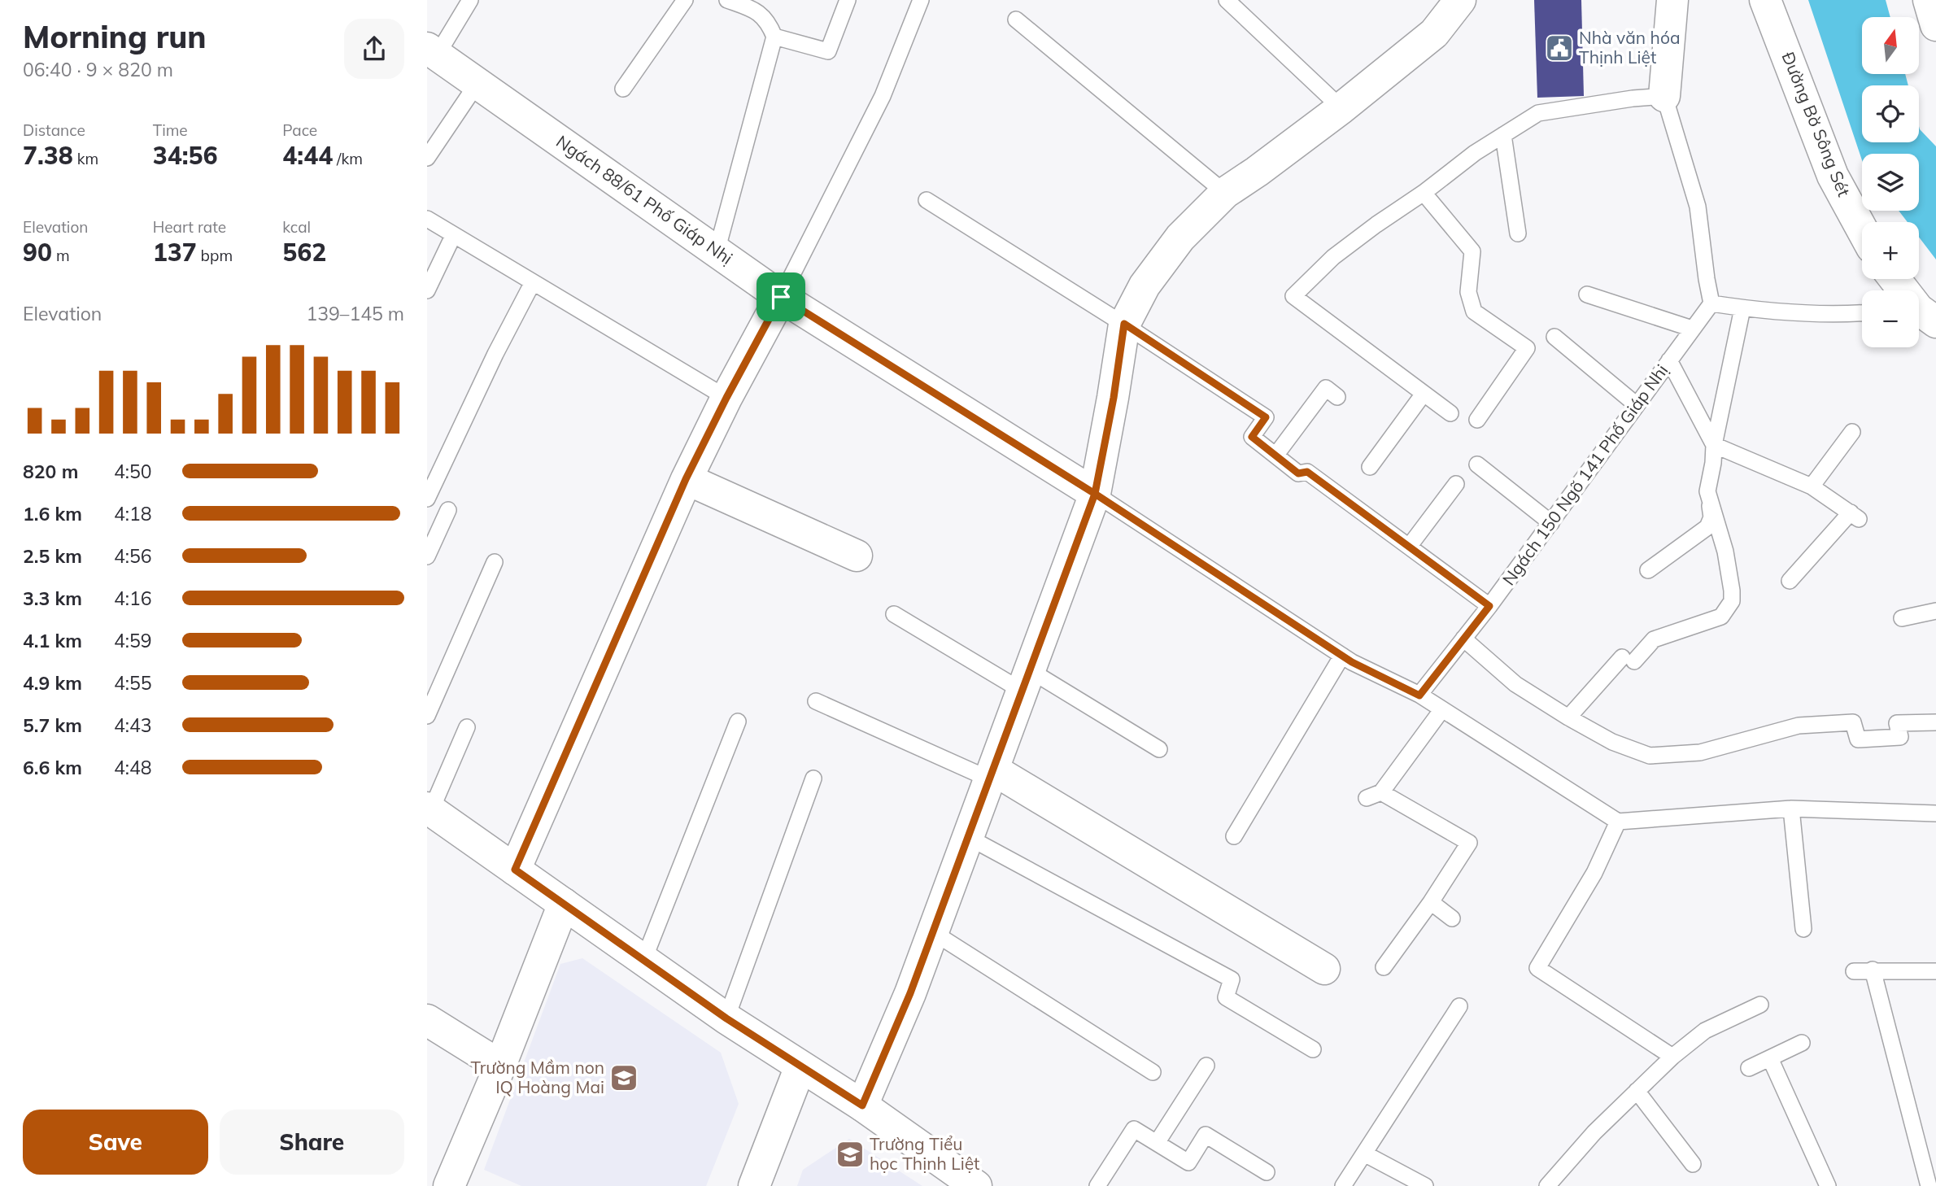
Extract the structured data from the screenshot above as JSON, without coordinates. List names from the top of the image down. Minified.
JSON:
{"streets":{"street":["Đường Bờ Sông Sét","Ngách 88/61 Phố Giáp Nhị"],"lane":["Ngách 150 Ngõ 141 Phố Giáp Nhị"]},"places":{"public building":["Nhà văn hóa Thịnh Liệt"],"school or university":["Trường Mầm non IQ Hoàng Mai","Trường Tiểu học Thịnh Liệt"]},"north":"top","page":{"heading":["Morning run","06:40 · 9 × 820 m"],"map_buttons":["+","−"],"stats":[["Distance","7.38 km"],["Time","34:56"],["Pace","4:44 /km"],["Elevation","90 m"],["Heart rate","137 bpm"],["kcal","562"]],"chart":["Elevation","139–145 m"],"list":[{"name":"820 m","note":"4:50"},{"name":"1.6 km","note":"4:18"},{"name":"2.5 km","note":"4:56"},{"name":"3.3 km","note":"4:16"},{"name":"4.1 km","note":"4:59"},{"name":"4.9 km","note":"4:55"},{"name":"5.7 km","note":"4:43"},{"name":"6.6 km","note":"4:48"}],"buttons":["Save","Share"]}}
